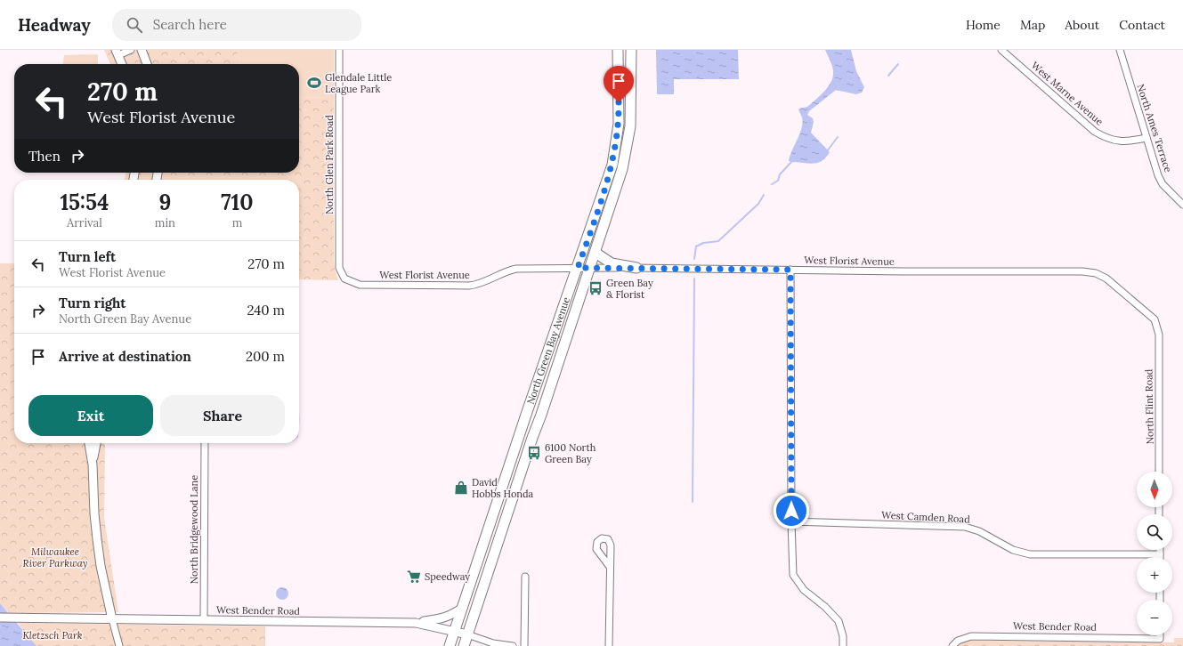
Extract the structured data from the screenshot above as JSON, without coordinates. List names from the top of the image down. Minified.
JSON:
{"streets":{"main road":["North Green Bay Avenue"],"street":["West Marne Avenue","North Ames Terrace","North Glen Park Road","West Florist Avenue","North Flint Road","West Camden Road","North Bridgewood Lane","West Bender Road"]},"crossings":[["West Marne Avenue","North Ames Terrace"],["North Glen Park Road","West Florist Avenue"],["West Florist Avenue","North Green Bay Avenue"],["West Florist Avenue","North Flint Road"],["North Green Bay Avenue","West Bender Road"],["North Bridgewood Lane","West Bender Road"]],"parks":["Milwaukee River Parkway","Kletzsch Park"],"places":{"sports":["Glendale Little League Park"],"bus stop":["Green Bay & Florist","6100 North Green Bay"],"shop":["David Hobbs Honda"],"supermarket":["Speedway"]},"north":"bottom","page":{"header":"Headway","search":"Search here","nav":["Home","Map","About","Contact"],"turn":["270 m","West Florist Avenue"],"then":"Then","eta":["15:54","Arrival","9","min","710","m"],"list":[{"name":"Turn left","note":"West Florist Avenue","value":"270 m"},{"name":"Turn right","note":"North Green Bay Avenue","value":"240 m"},{"name":"Arrive at destination","value":"200 m"}],"buttons":["Exit","Share"],"map_buttons":["+","−"]}}
